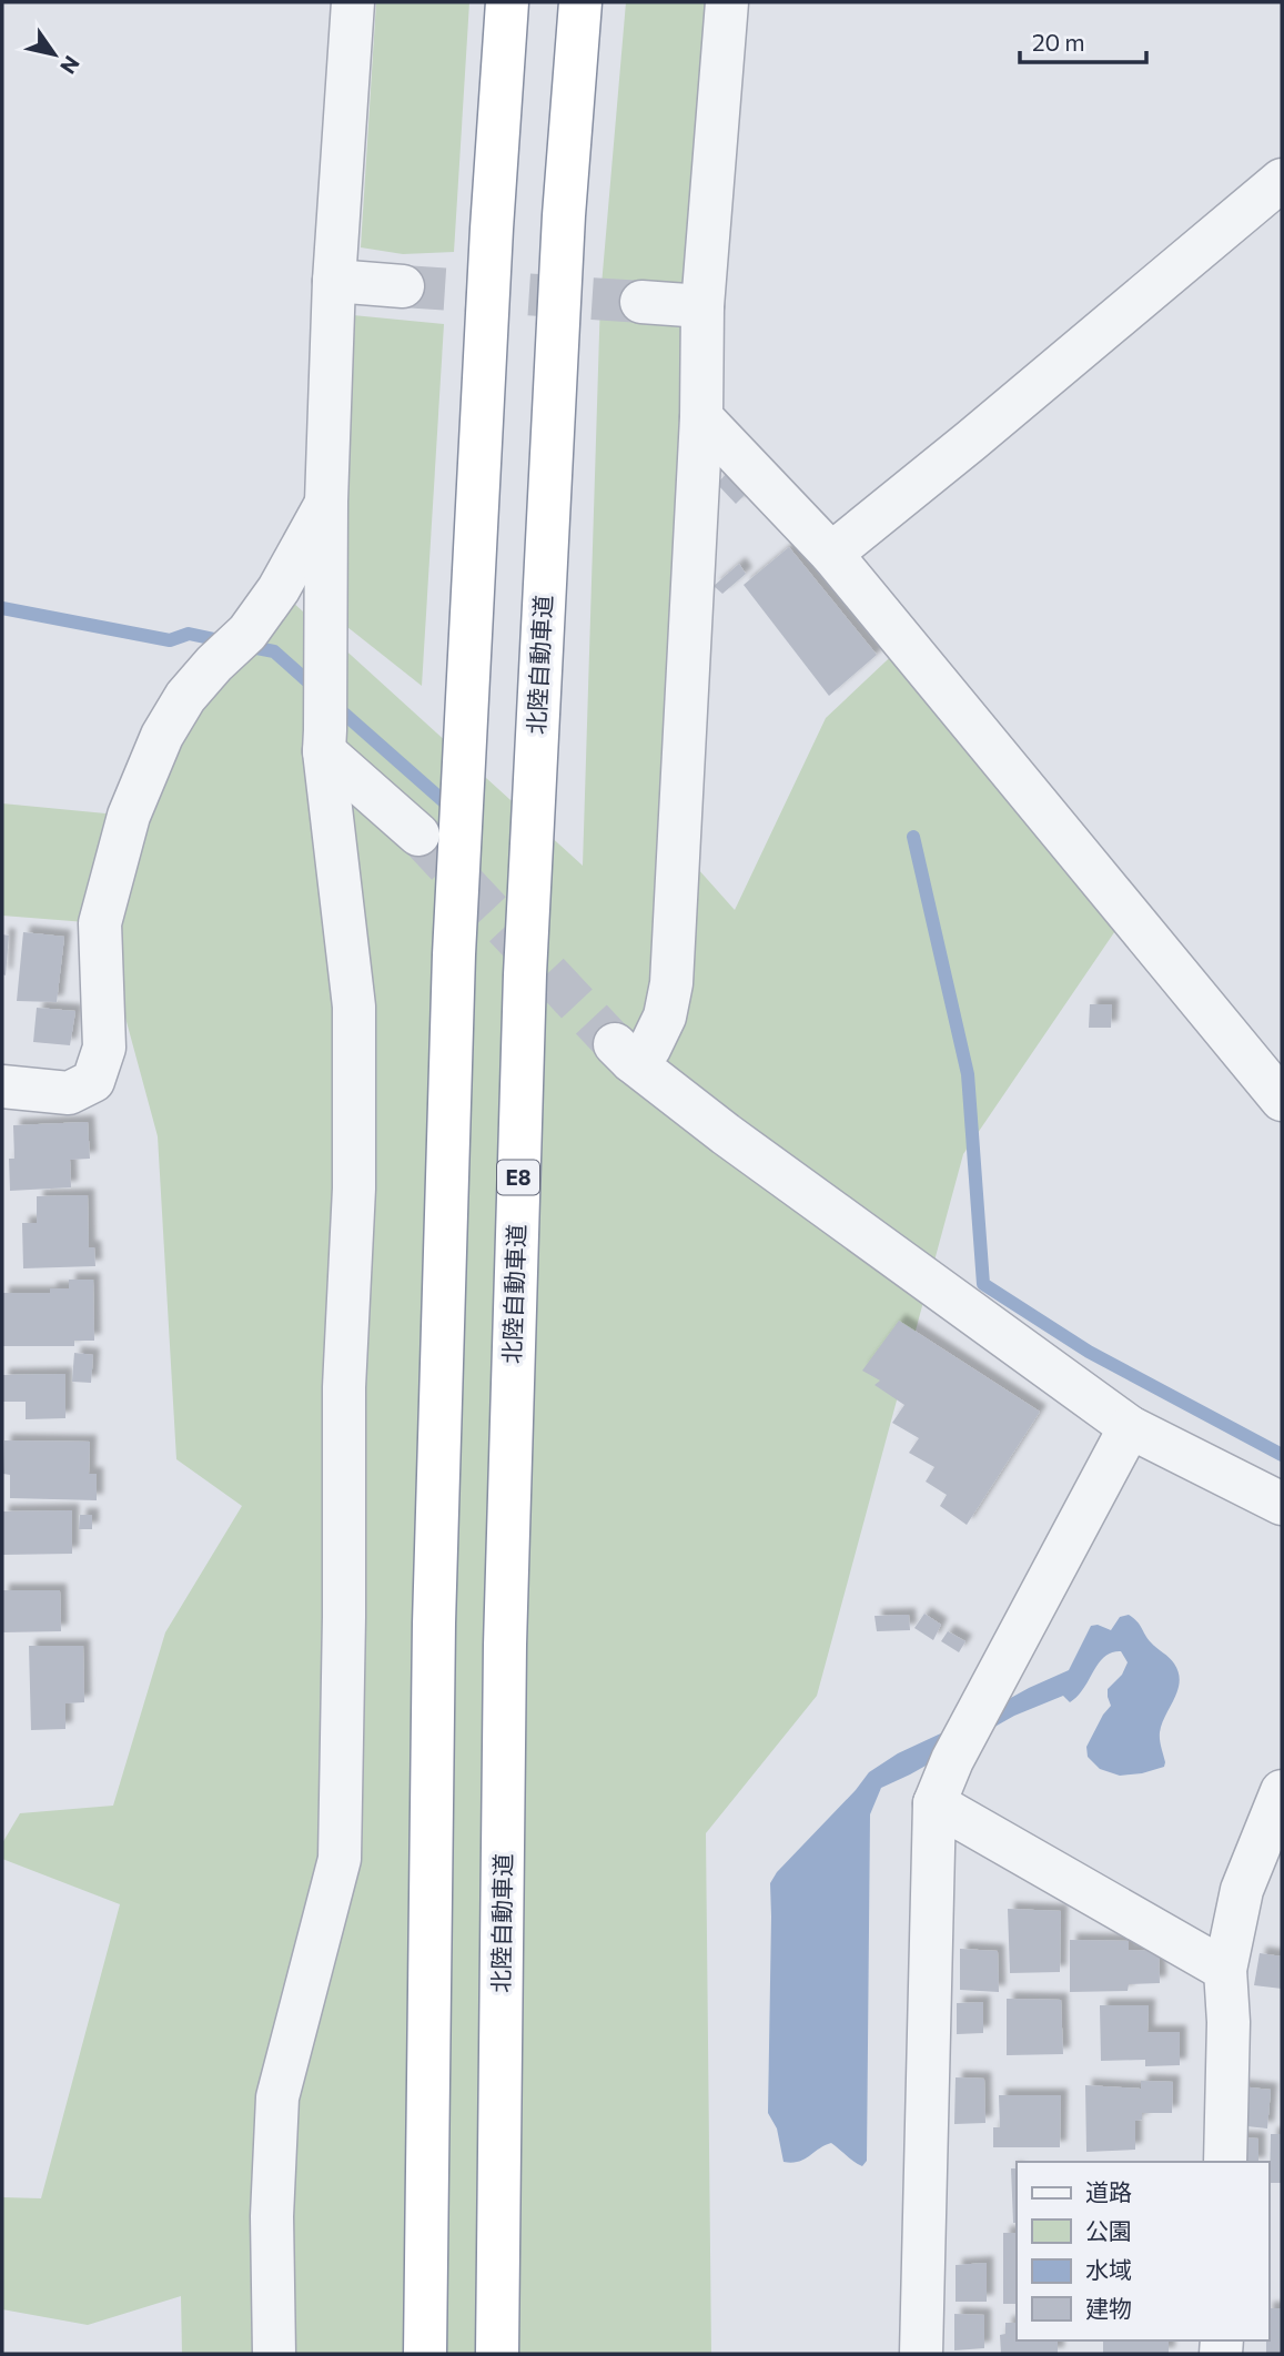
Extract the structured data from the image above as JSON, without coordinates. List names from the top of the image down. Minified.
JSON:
{"streets":{"highway":["北陸自動車道","E8"]},"legend":["道路","公園","水域","建物"],"scale_bar":"20 m","north":"bottom right"}
